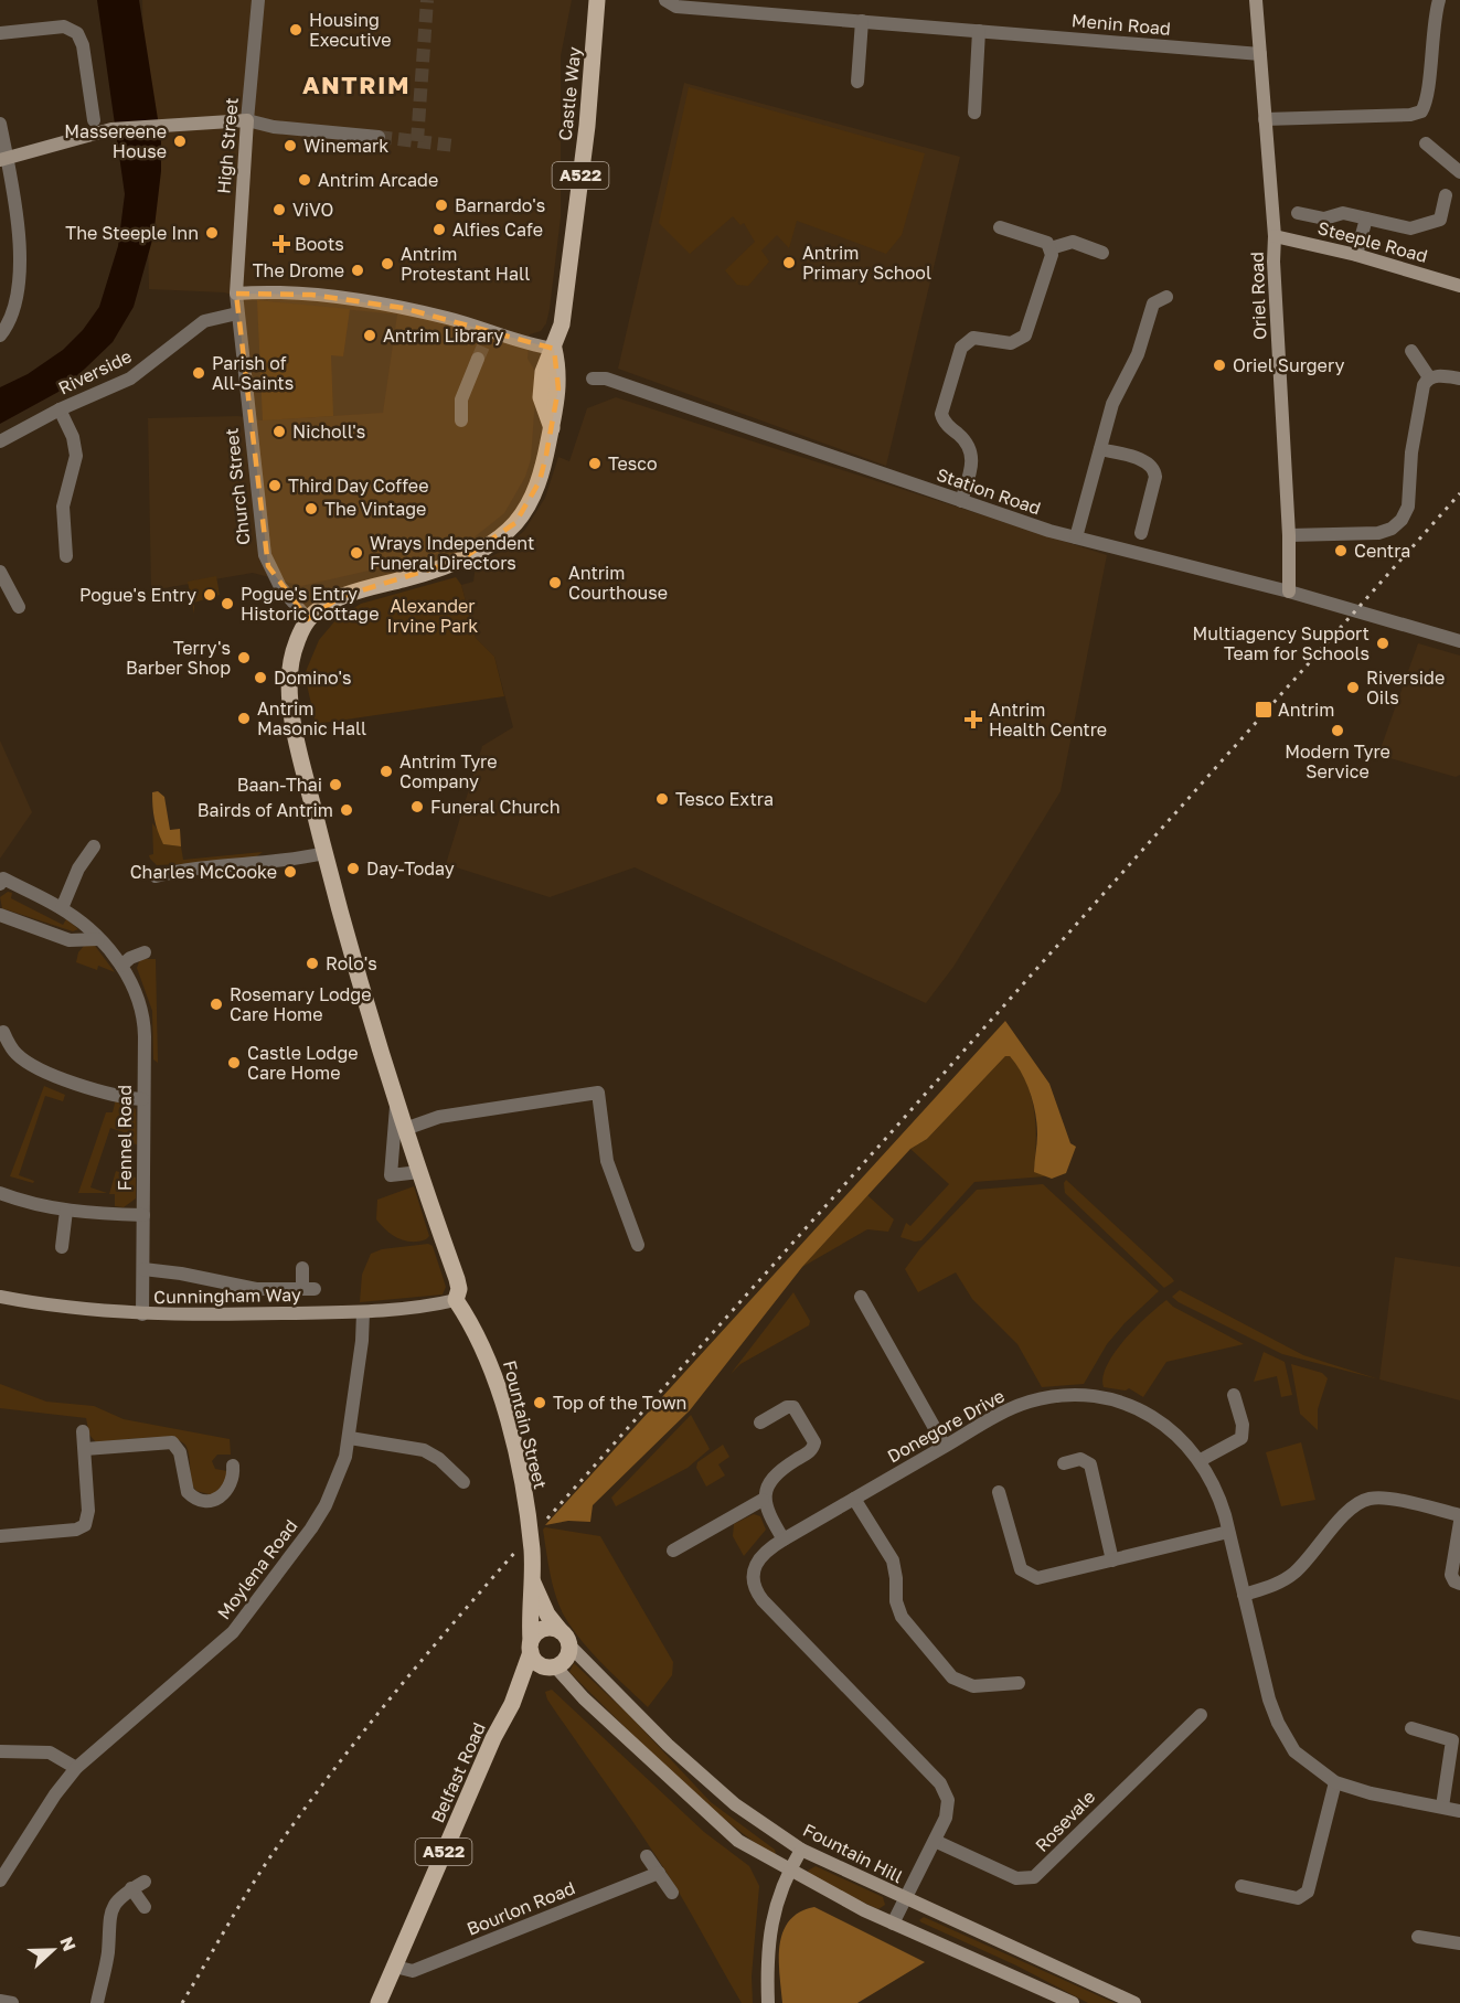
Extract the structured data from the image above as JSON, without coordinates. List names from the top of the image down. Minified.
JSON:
{"streets":{"main road":["Castle Way","A522","Fountain Street","Belfast Road"],"street":["Menin Road","High Street","Steeple Road","Oriel Road","Riverside","Church Street","Station Road","Fennel Road","Cunningham Way","Donegore Drive","Moylena Road","Rosevale","Fountain Hill","Bourlon Road"]},"crossings":[["Menin Road","Oriel Road"],["Castle Way","A522"],["Castle Way","Church Street"],["High Street","Church Street"],["A522","Church Street"],["A522","Fountain Street"],["A522","Belfast Road"],["A522","Fountain Hill"],["Steeple Road","Oriel Road"],["Oriel Road","Station Road"],["Riverside","Church Street"],["Fennel Road","Cunningham Way"],["Cunningham Way","Fountain Street"],["Cunningham Way","Moylena Road"],["Fountain Street","Belfast Road"],["Fountain Street","Fountain Hill"],["Donegore Drive","Rosevale"],["Donegore Drive","Fountain Hill"],["Belfast Road","Fountain Hill"],["Belfast Road","Bourlon Road"]],"districts":["ANTRIM"],"parks":["Alexander Irvine Park"],"places":{"other":["Housing Executive","Massereene House","Winemark","Antrim Arcade","Barnardo's","ViVO","Alfies Cafe","The Steeple Inn","Antrim Primary School","Antrim Protestant Hall","The Drome","Antrim Library","Oriel Surgery","Parish of All-Saints","Nicholl's","Tesco","Third Day Coffee","The Vintage","Centra","Wrays Independent Funeral Directors","Antrim Courthouse","Pogue's Entry","Pogue's Entry Historic Cottage","Multiagency Support Team for Schools","Terry's Barber Shop","Domino's","Riverside Oils","Antrim Masonic Hall","Modern Tyre Service","Antrim Tyre Company","Baan-Thai","Tesco Extra","Funeral Church","Bairds of Antrim","Day-Today","Charles McCooke","Rolo's","Rosemary Lodge Care Home","Castle Lodge Care Home","Top of the Town"],"health":["Boots","Antrim Health Centre"],"transit":["Antrim"]},"north":"right"}
